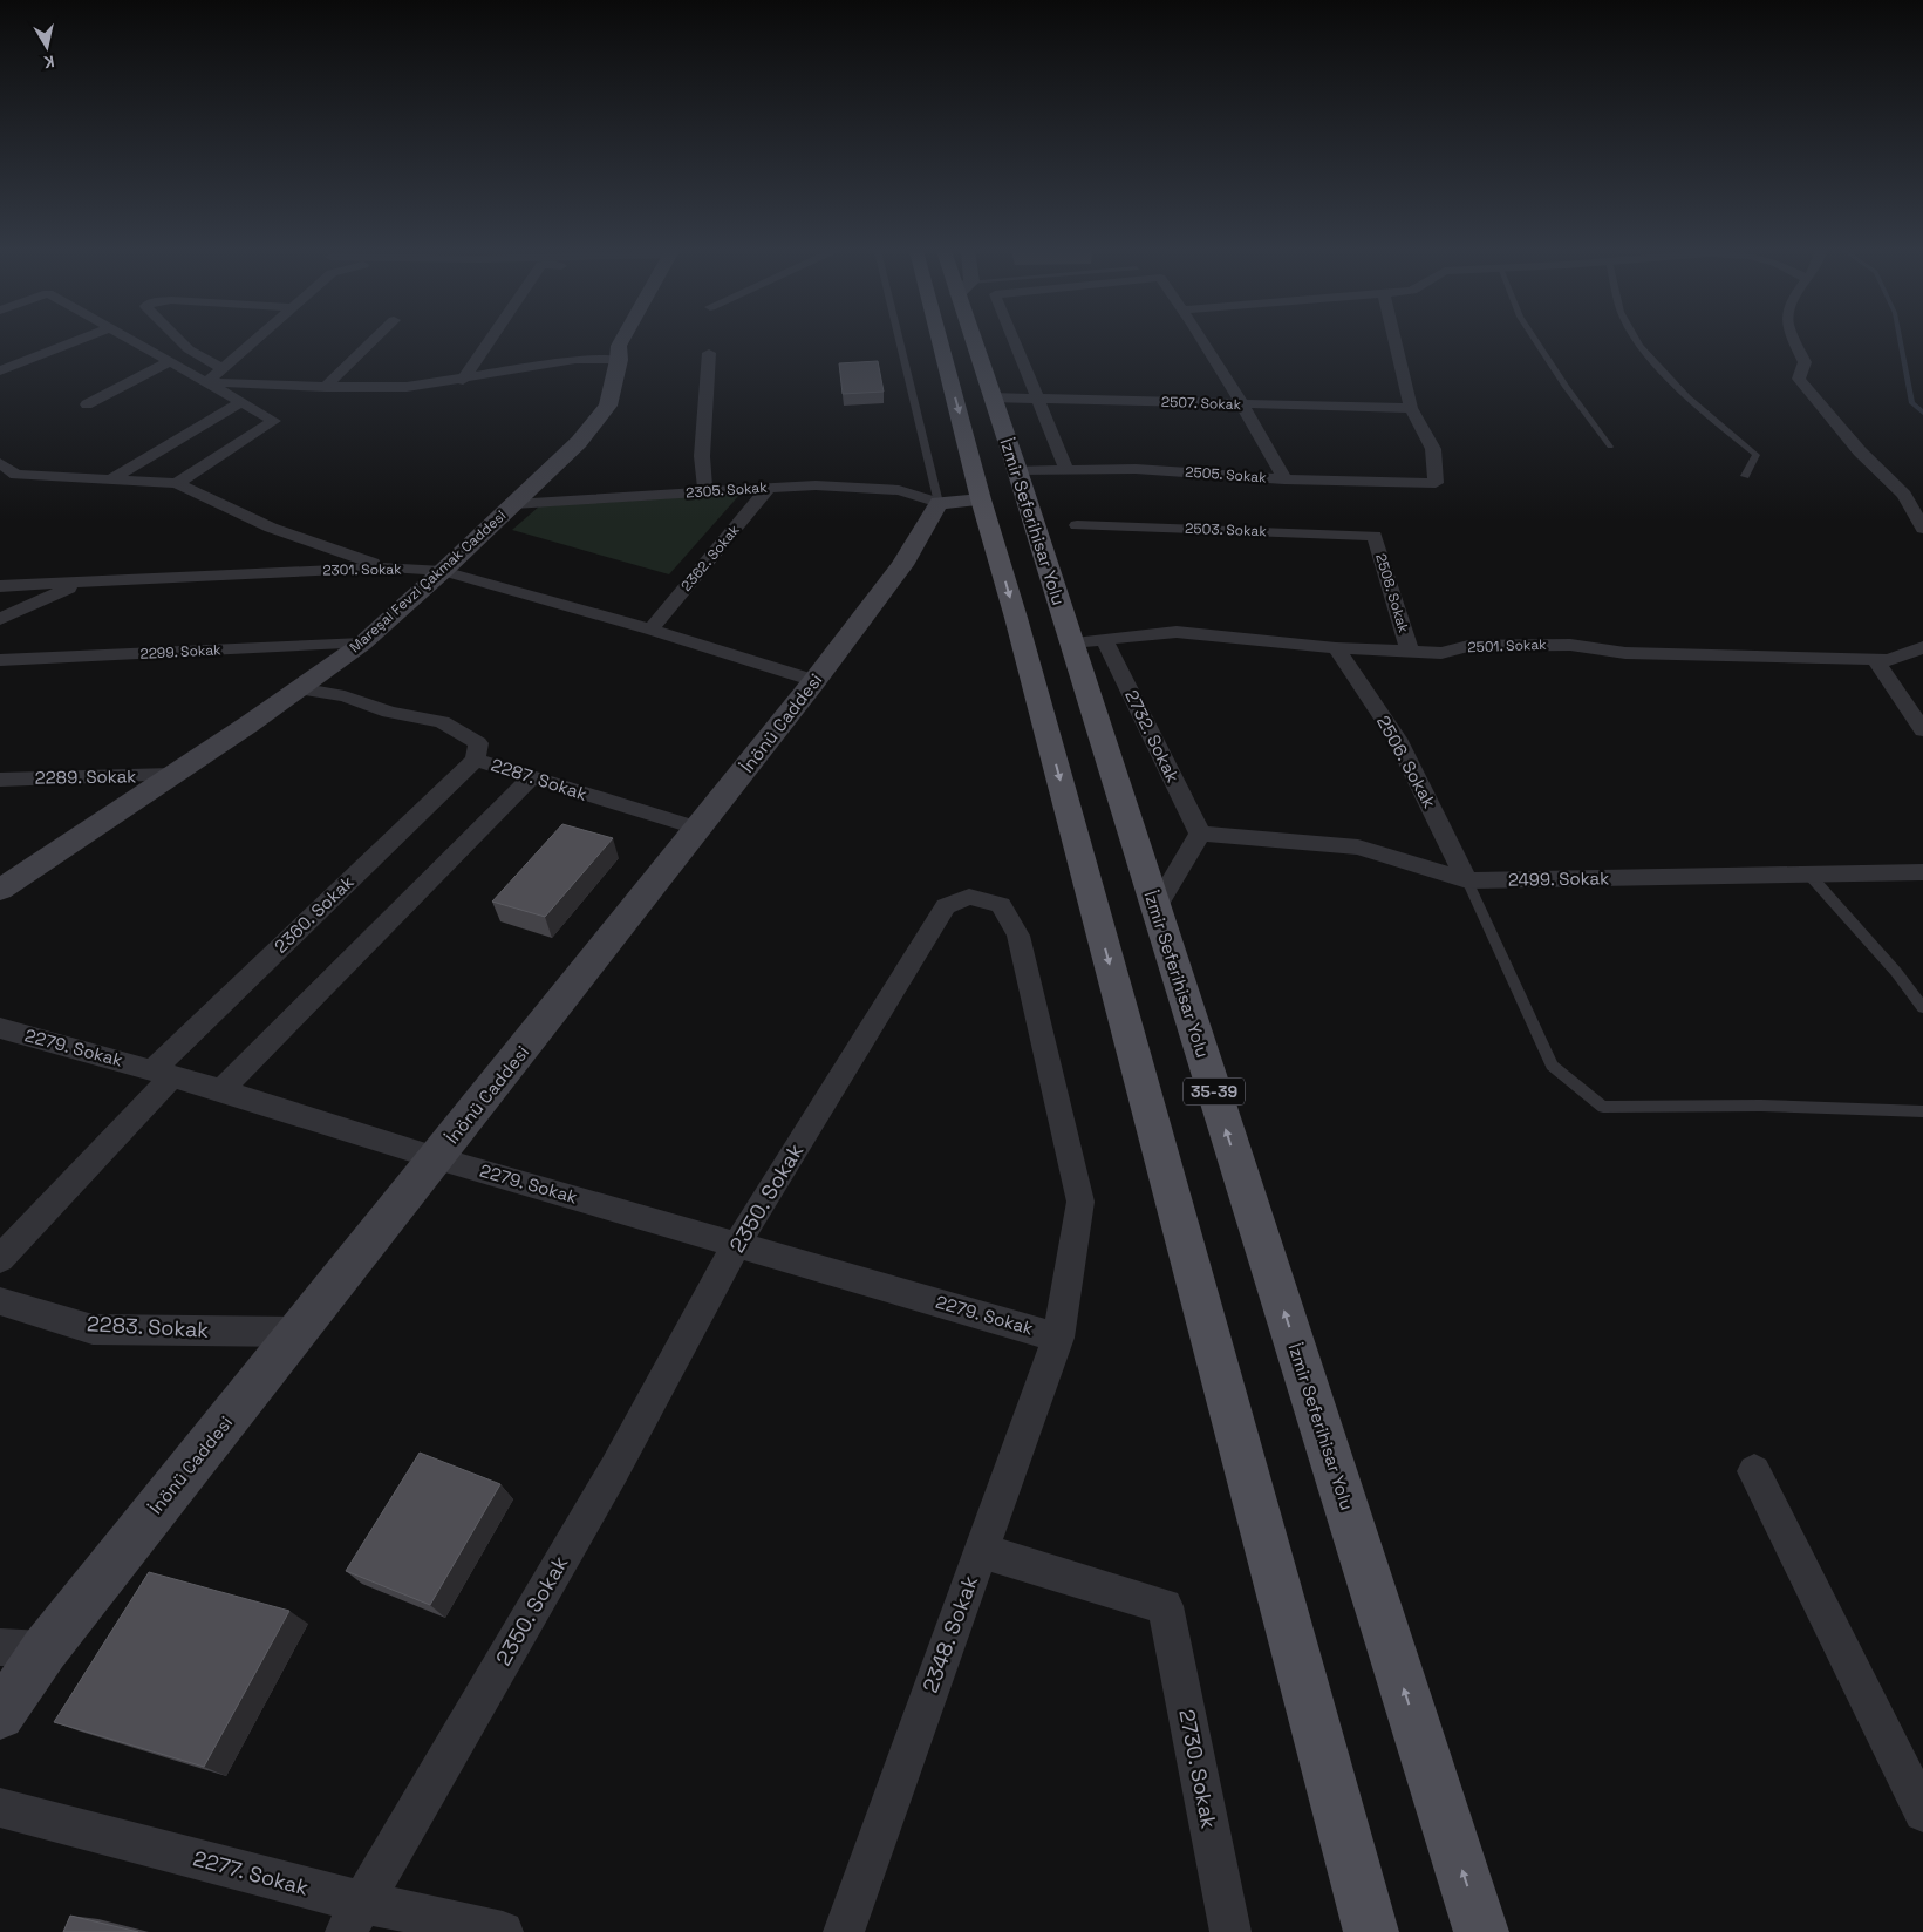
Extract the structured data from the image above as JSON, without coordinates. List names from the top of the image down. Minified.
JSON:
{"streets":{"main road":["İzmir Seferihisar Yolu","35-39"],"street":["2507. Sokak","2505. Sokak","2305. Sokak","2503. Sokak","2362. Sokak","2301. Sokak","Mareşal Fevzi Çakmak Caddesi","2508. Sokak","2501. Sokak","2299. Sokak","İnönü Caddesi","2732. Sokak","2506. Sokak","2289. Sokak","2287. Sokak","2499. Sokak","2360. Sokak","2279. Sokak","2350. Sokak","2283. Sokak","2348. Sokak","2730. Sokak","2277. Sokak"]},"crossings":[["2507. Sokak","2505. Sokak"],["2507. Sokak","İzmir Seferihisar Yolu"],["2505. Sokak","İzmir Seferihisar Yolu"],["2305. Sokak","2362. Sokak"],["2305. Sokak","Mareşal Fevzi Çakmak Caddesi"],["2305. Sokak","İnönü Caddesi"],["İzmir Seferihisar Yolu","2501. Sokak"],["İzmir Seferihisar Yolu","2732. Sokak"],["2503. Sokak","2508. Sokak"],["2362. Sokak","2301. Sokak"],["2301. Sokak","Mareşal Fevzi Çakmak Caddesi"],["2301. Sokak","İnönü Caddesi"],["Mareşal Fevzi Çakmak Caddesi","2299. Sokak"],["Mareşal Fevzi Çakmak Caddesi","2289. Sokak"],["Mareşal Fevzi Çakmak Caddesi","2287. Sokak"],["2508. Sokak","2501. Sokak"],["2501. Sokak","2732. Sokak"],["2501. Sokak","2506. Sokak"],["İnönü Caddesi","2287. Sokak"],["İnönü Caddesi","2279. Sokak"],["İnönü Caddesi","2283. Sokak"],["2732. Sokak","2499. Sokak"],["2506. Sokak","2499. Sokak"],["2287. Sokak","2360. Sokak"],["2360. Sokak","2279. Sokak"],["2279. Sokak","2350. Sokak"],["2279. Sokak","2348. Sokak"],["2350. Sokak","2348. Sokak"],["2350. Sokak","2277. Sokak"],["2348. Sokak","2730. Sokak"]],"north":"bottom"}
